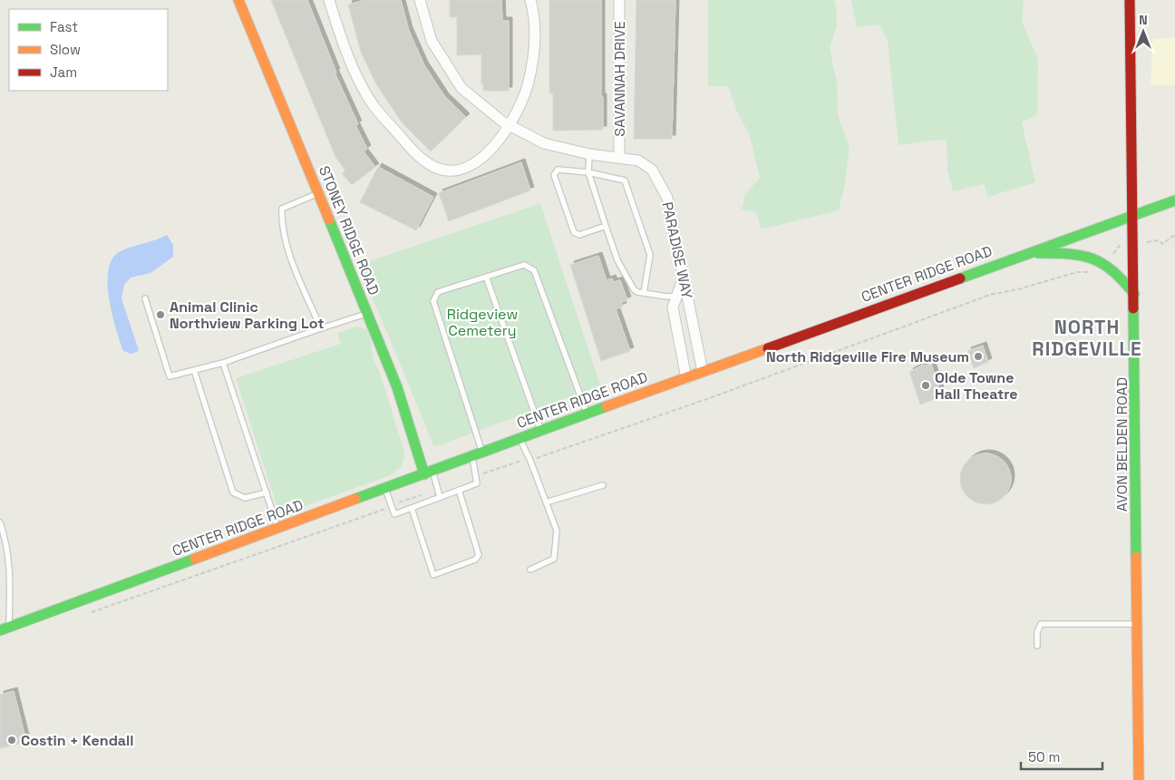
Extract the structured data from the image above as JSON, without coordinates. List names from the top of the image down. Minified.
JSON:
{"streets":{"main road":["STONEY RIDGE ROAD","CENTER RIDGE ROAD","AVON BELDEN ROAD"],"street":["SAVANNAH DRIVE","PARADISE WAY"]},"crossings":[["SAVANNAH DRIVE","PARADISE WAY"],["STONEY RIDGE ROAD","CENTER RIDGE ROAD"],["PARADISE WAY","CENTER RIDGE ROAD"],["CENTER RIDGE ROAD","AVON BELDEN ROAD"]],"districts":["NORTH RIDGEVILLE"],"parks":["Ridgeview Cemetery"],"places":["Animal Clinic Northview Parking Lot","North Ridgeville Fire Museum","Olde Towne Hall Theatre","Costin + Kendall"],"legend":["Fast","Slow","Jam"],"scale_bar":"50 m","north":"top"}
